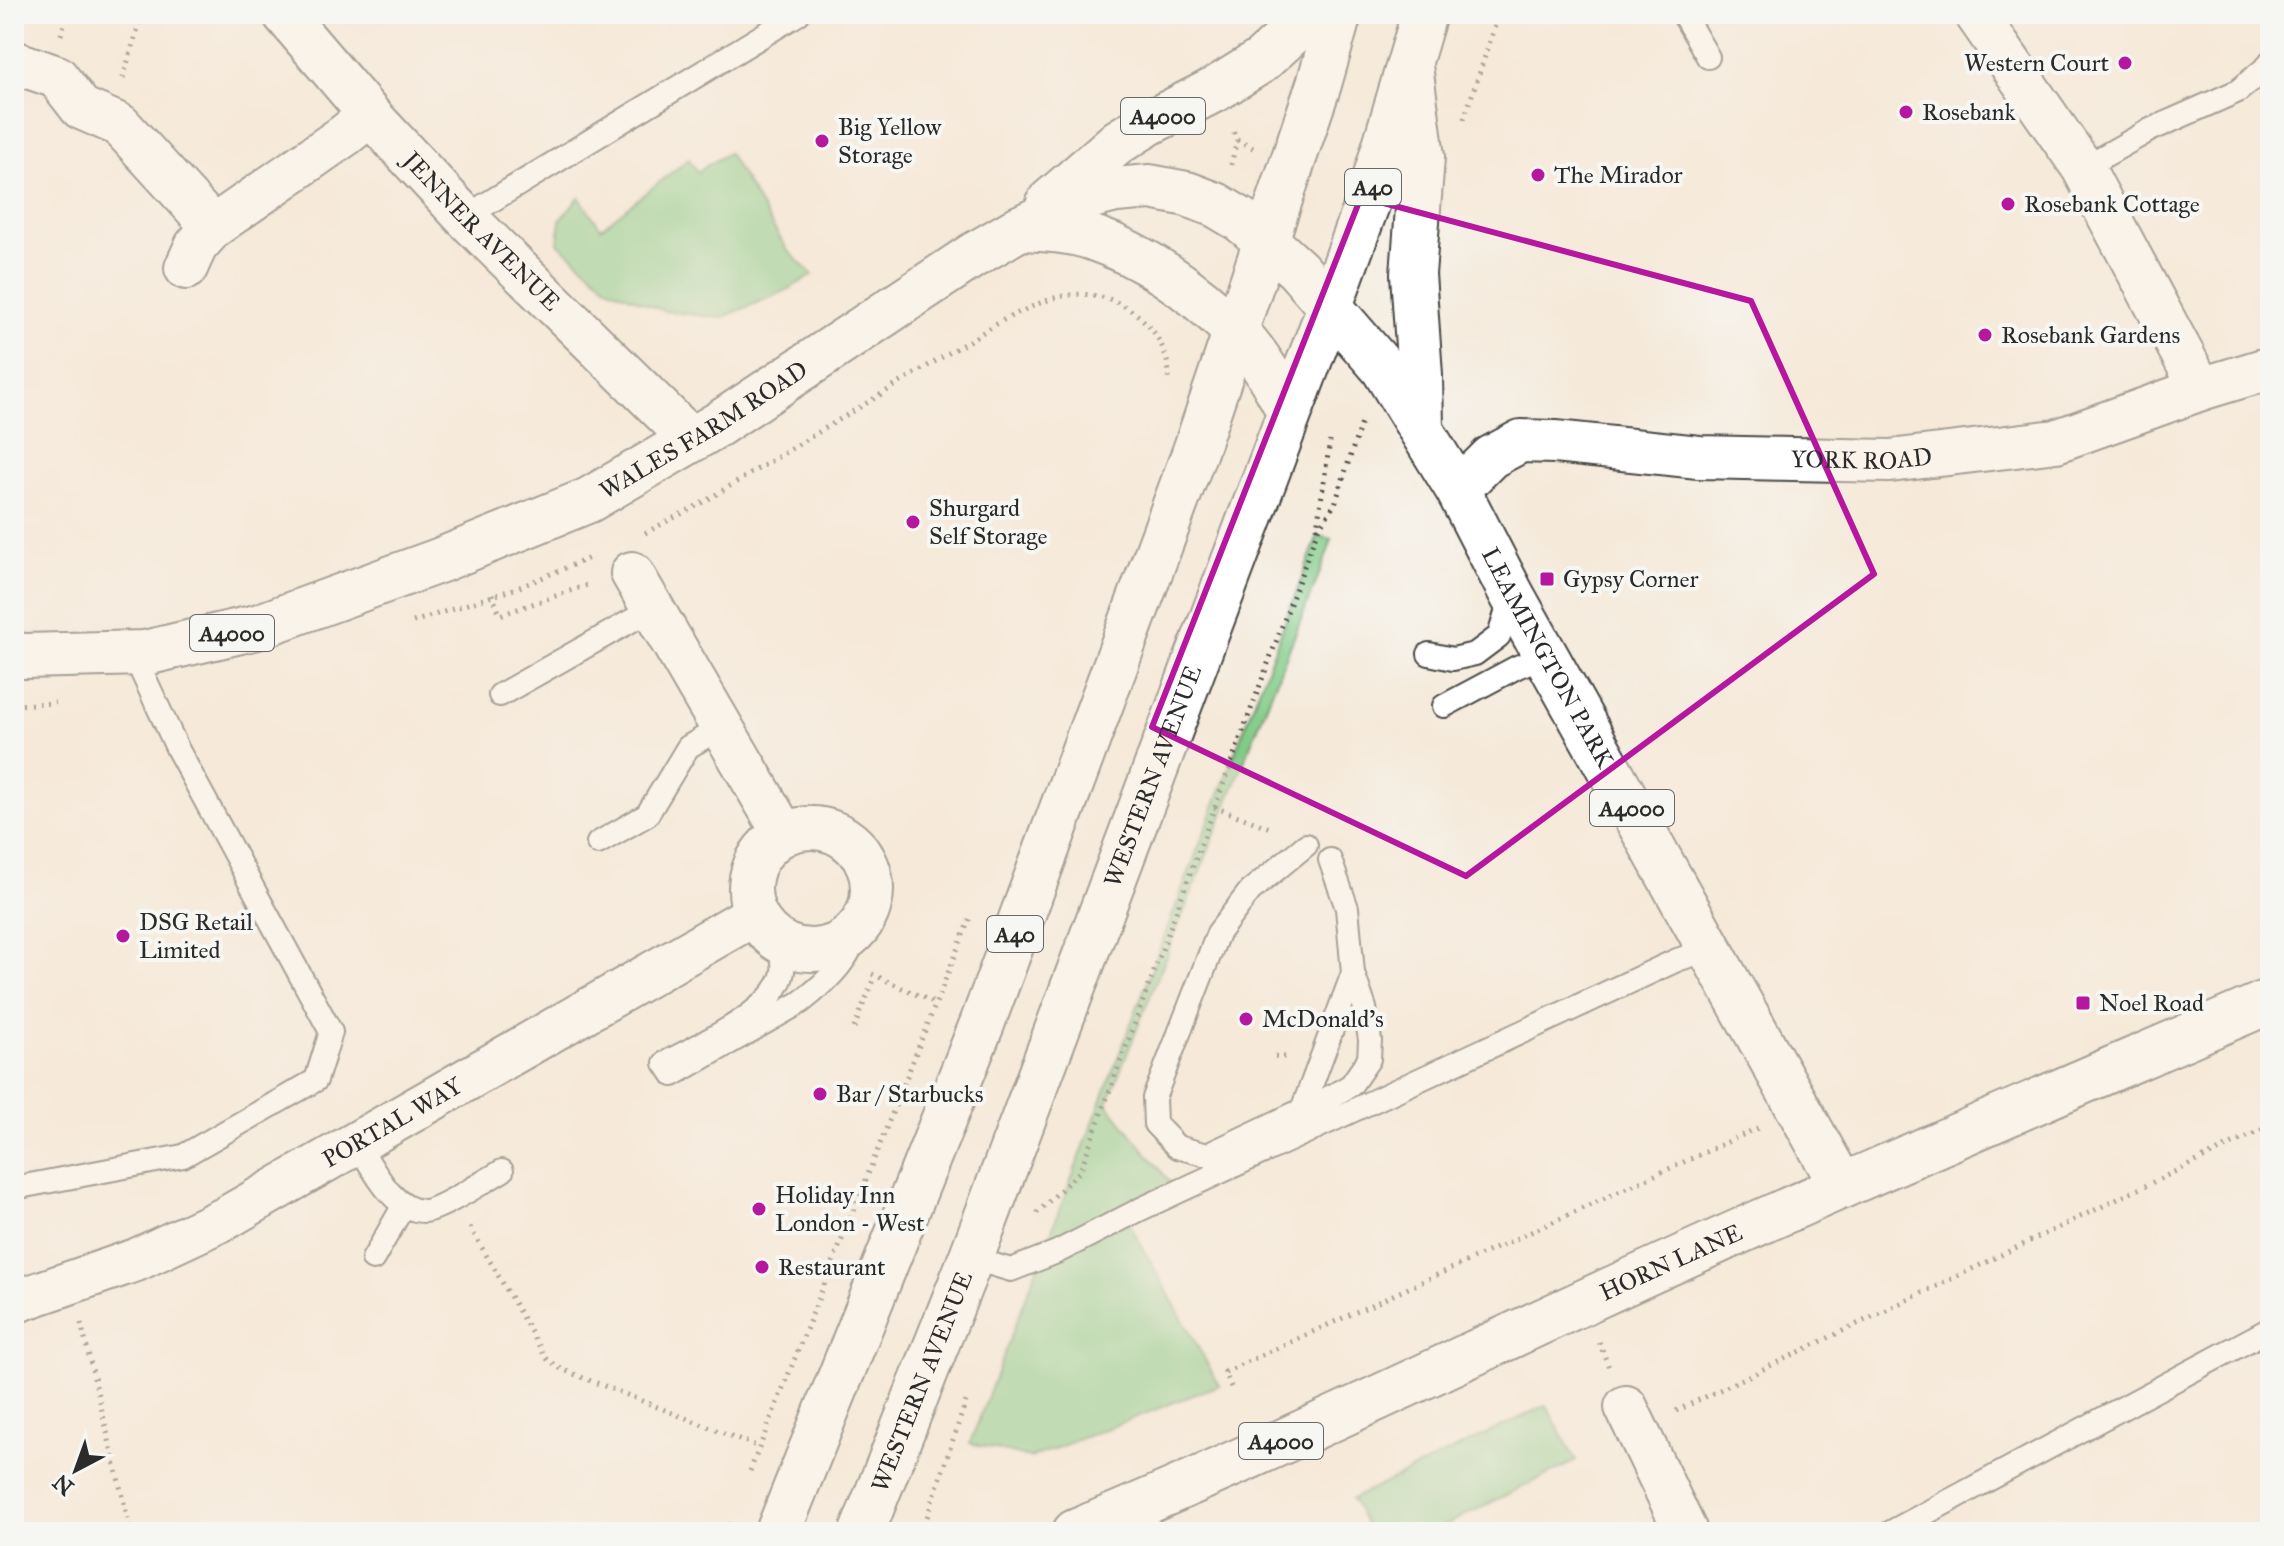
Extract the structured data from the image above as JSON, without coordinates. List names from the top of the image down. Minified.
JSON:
{"streets":{"main road":["A4000","A40","WALES FARM ROAD","LEAMINGTON PARK","WESTERN AVENUE","HORN LANE"],"street":["JENNER AVENUE","YORK ROAD","PORTAL WAY"]},"crossings":[["A4000","WALES FARM ROAD"],["A40","WALES FARM ROAD"],["JENNER AVENUE","WALES FARM ROAD"],["WALES FARM ROAD","LEAMINGTON PARK"],["WALES FARM ROAD","WESTERN AVENUE"],["YORK ROAD","LEAMINGTON PARK"],["LEAMINGTON PARK","WESTERN AVENUE"],["LEAMINGTON PARK","HORN LANE"]],"places":{"other":["Western Court","Rosebank","Big Yellow Storage","The Mirador","Rosebank Cottage","Rosebank Gardens","Shurgard Self Storage","DSG Retail Limited","McDonald's","Bar / Starbucks","Holiday Inn London - West","Restaurant"],"transit":["Gypsy Corner","Noel Road"]},"north":"bottom left"}
